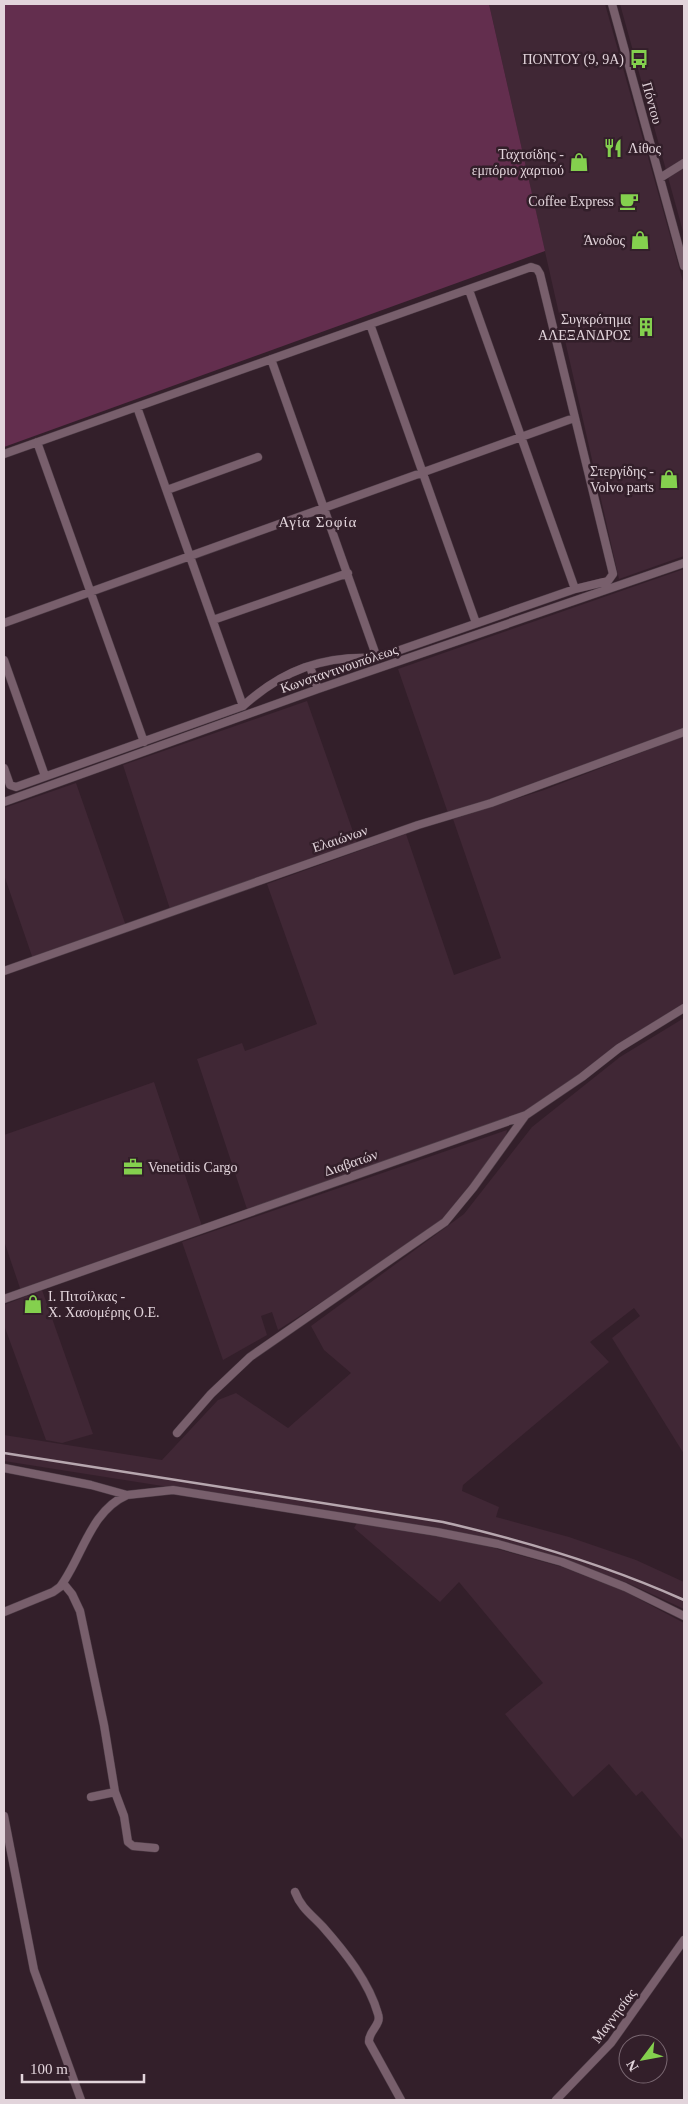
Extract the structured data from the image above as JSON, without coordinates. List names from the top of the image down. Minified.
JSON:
{"streets":{"street":["Πόντου","Κωνσταντινουπόλεως","Ελαιώνων","Διαβατών","Μαγνησίας"]},"districts":["Αγία Σοφία"],"places":{"bus stop":["ΠΟΝΤΟΥ (9, 9Α)"],"restaurant":["Λίθος"],"shop":["Ταχτσίδης - εμπόριο χαρτιού","Άνοδος","Στεργίδης - Volvo parts","Ι. Πιτσίλκας - Χ. Χασομέρης Ο.Ε."],"cafe":["Coffee Express"],"building":["Συγκρότημα ΑΛΕΞΑΝΔΡΟΣ"],"office":["Venetidis Cargo"]},"scale_bar":"100 m","north":"bottom left"}
